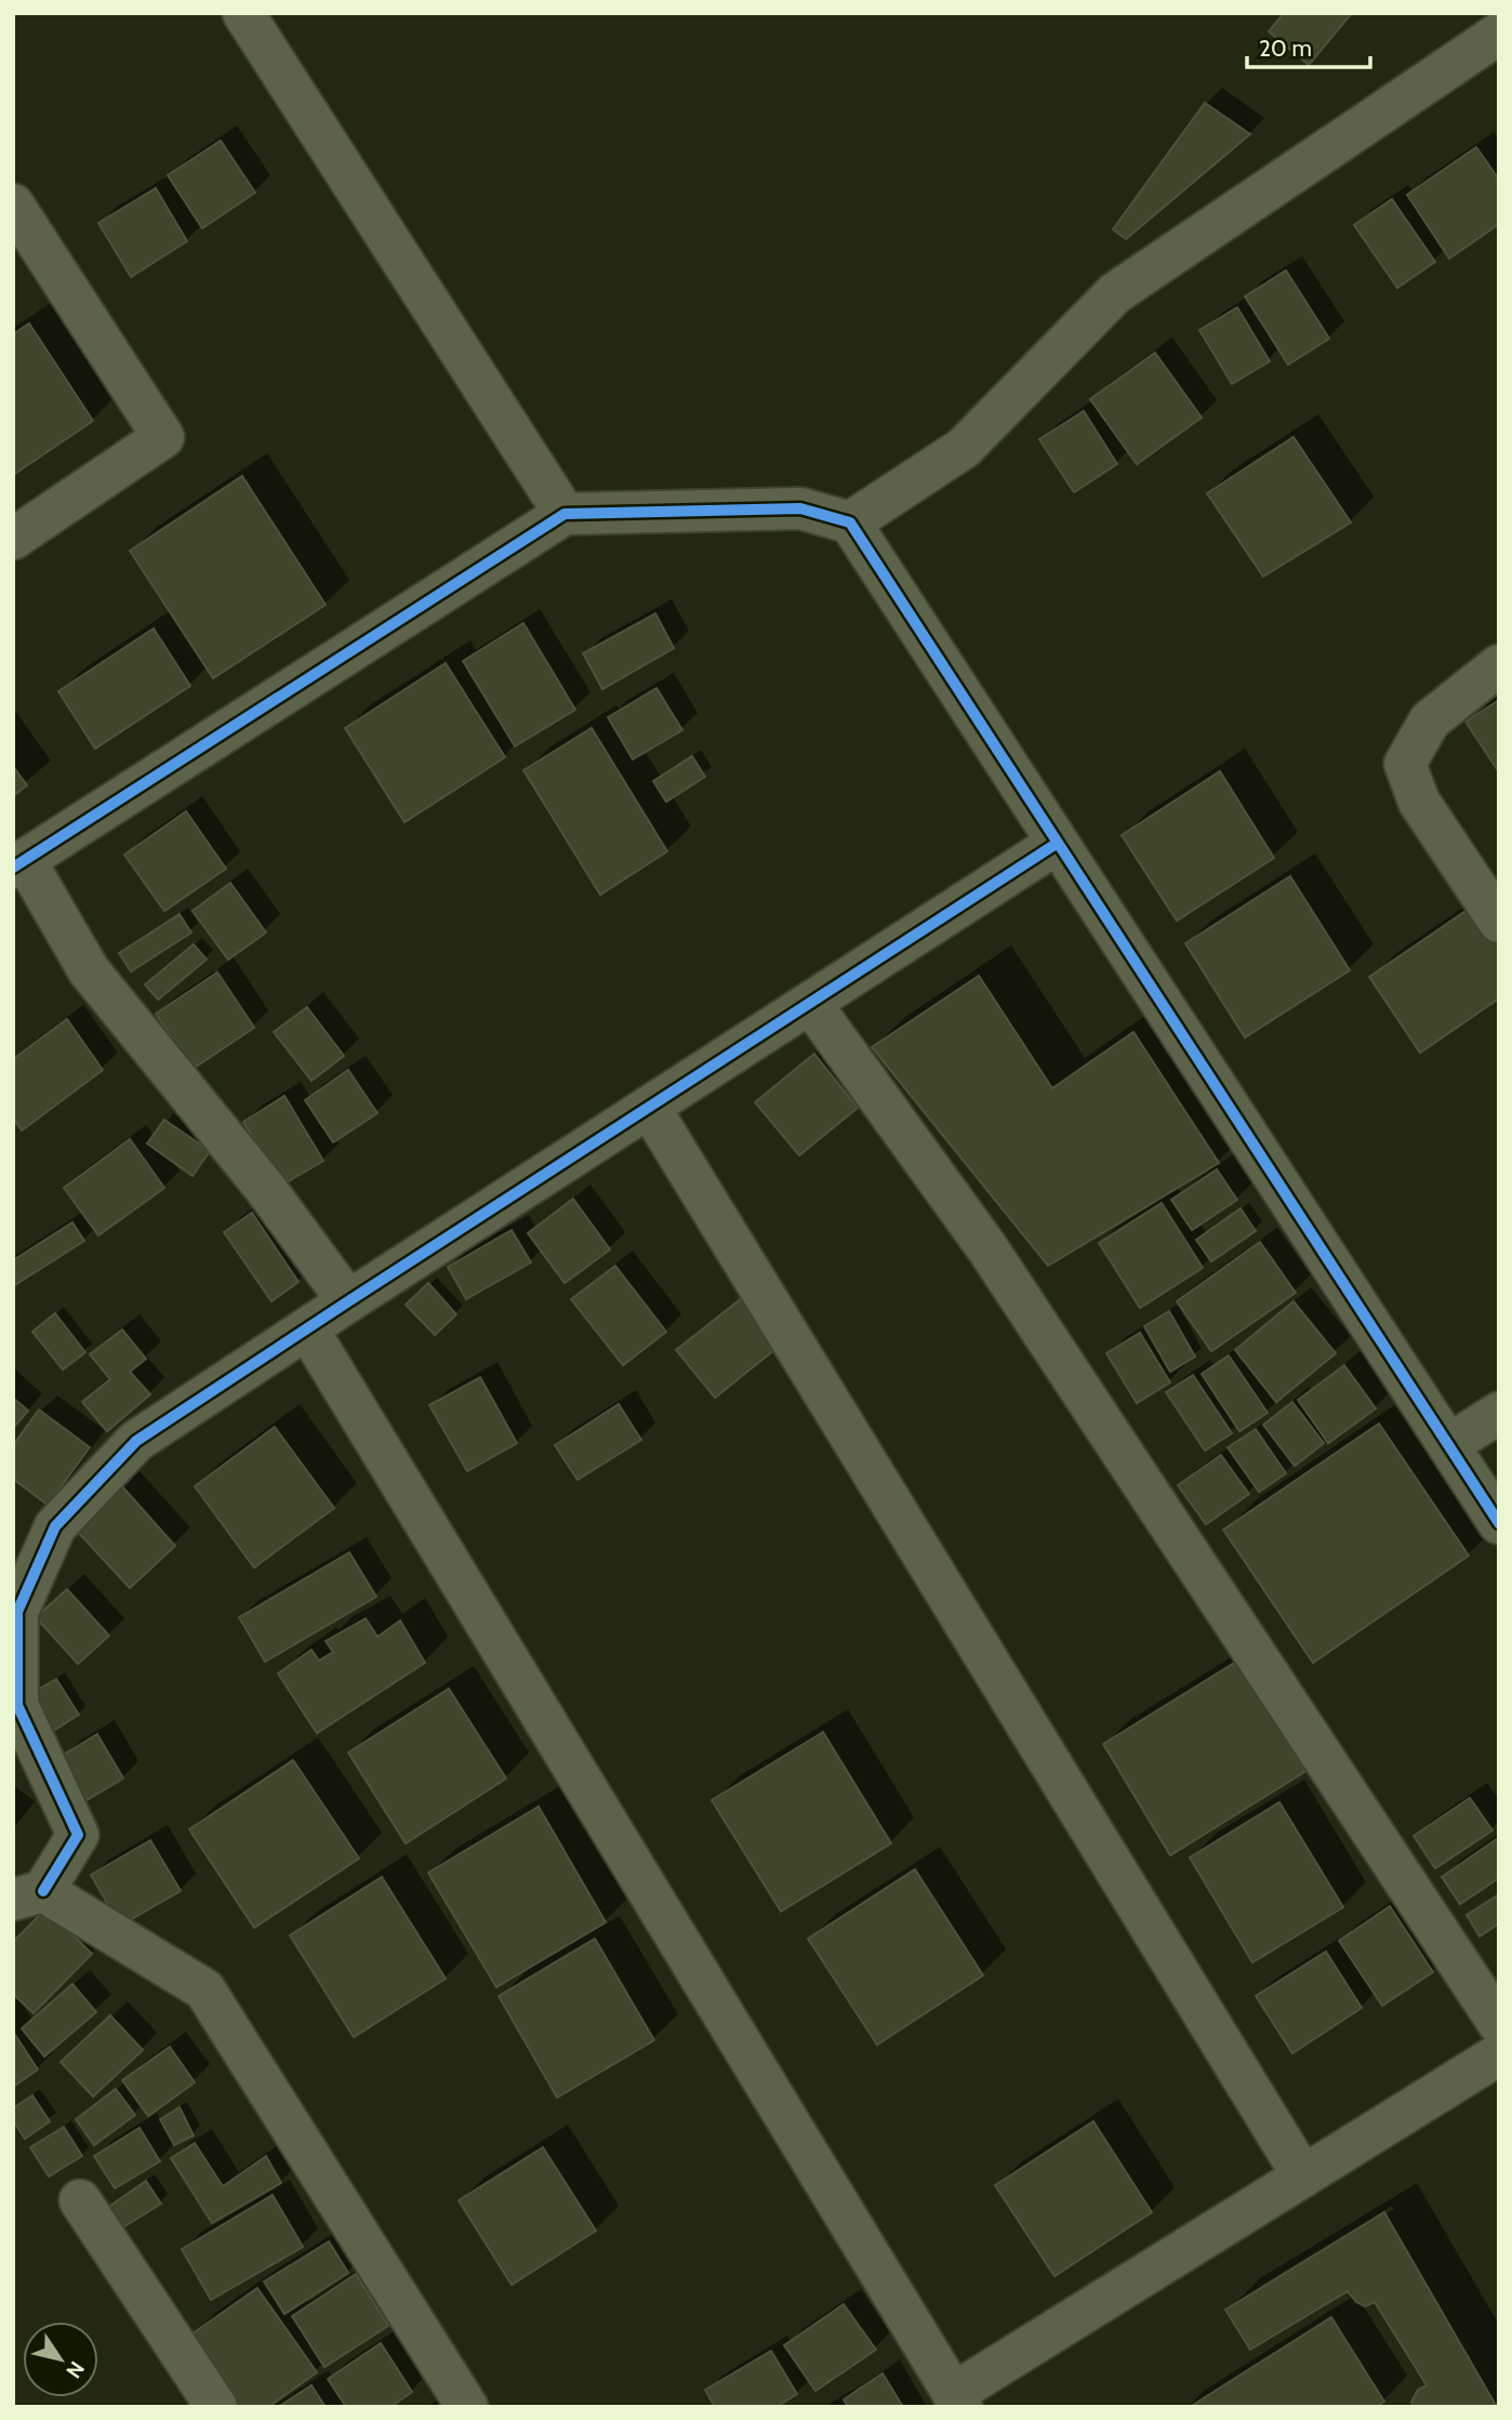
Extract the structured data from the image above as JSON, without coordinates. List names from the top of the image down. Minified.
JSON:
{"scale_bar":"20 m","north":"bottom right"}
